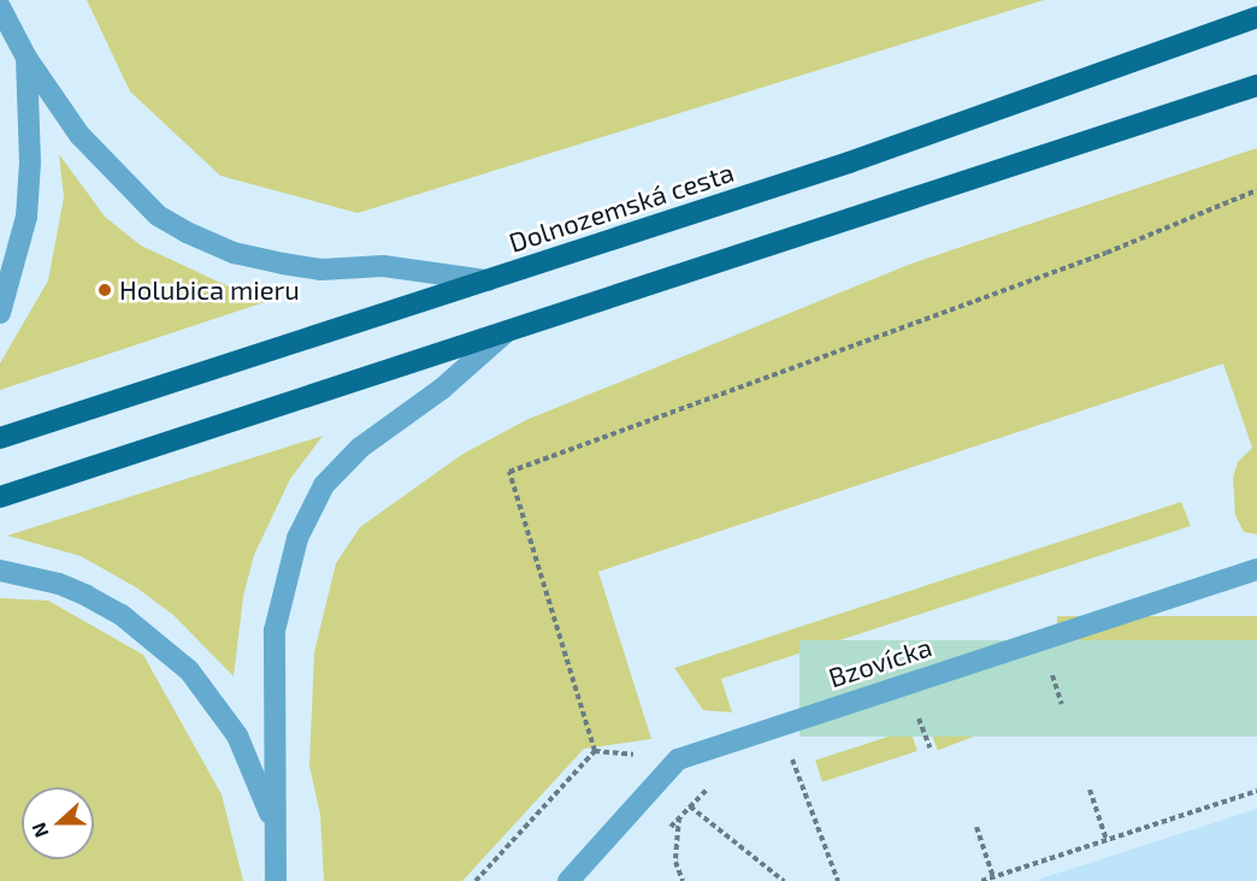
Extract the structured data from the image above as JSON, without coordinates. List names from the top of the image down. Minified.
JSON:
{"streets":{"main road":["Dolnozemská cesta"],"street":["Bzovícka"]},"places":["Holubica mieru"],"north":"left"}
